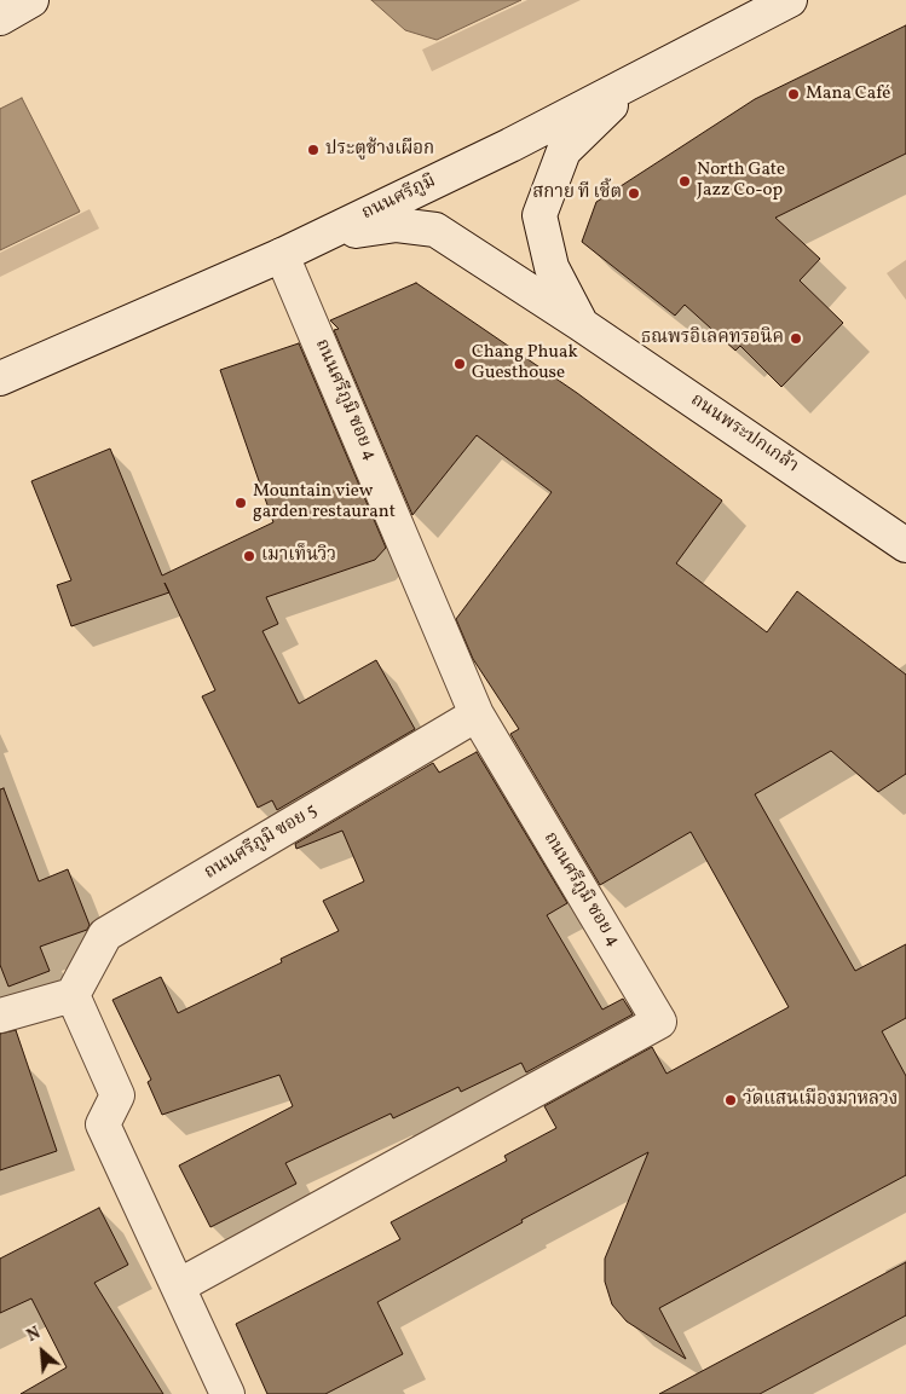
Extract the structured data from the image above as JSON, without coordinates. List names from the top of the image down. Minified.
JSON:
{"streets":{"street":["ถนนศรีภูมิ","ถนนศรีภูมิ ซอย 4","ถนนพระปกเกล้า","ถนนศรีภูมิ ซอย 5"]},"crossings":[["ถนนศรีภูมิ","ถนนศรีภูมิ ซอย 4"],["ถนนศรีภูมิ","ถนนพระปกเกล้า"],["ถนนศรีภูมิ ซอย 4","ถนนพระปกเกล้า"],["ถนนศรีภูมิ ซอย 4","ถนนศรีภูมิ ซอย 5"]],"places":["Mana Café","ประตูช้างเผือก","North Gate Jazz Co-op","สกาย ที เชิ้ต","ธณพรอิเลคทรอนิค","Chang Phuak Guesthouse","Mountain view garden restaurant","เมาเท็นวิว","วัดแสนเมืองมาหลวง"],"north":"top left"}
